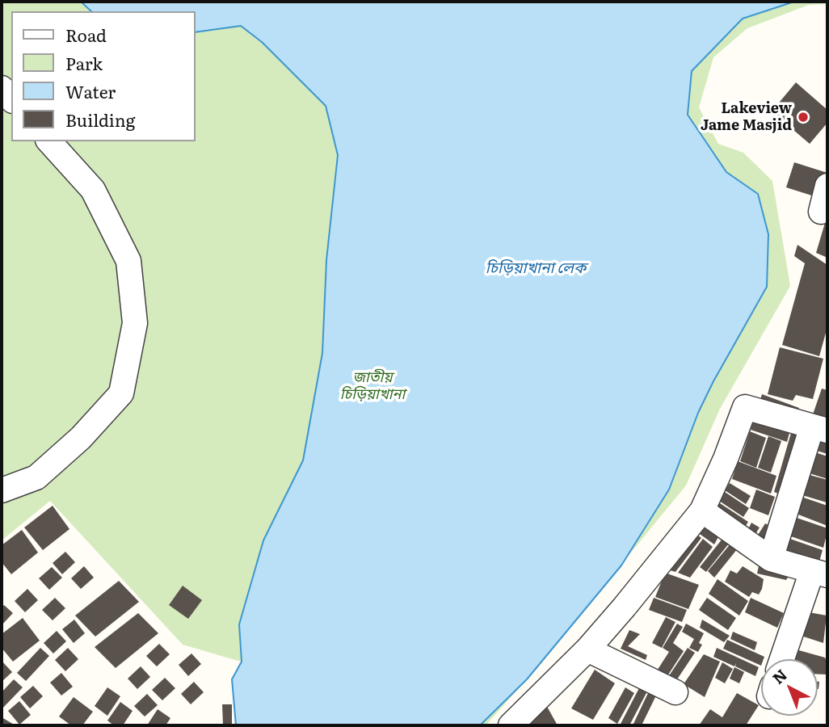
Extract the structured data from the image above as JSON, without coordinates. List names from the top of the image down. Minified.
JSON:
{"water":["চিড়িয়াখানা লেক"],"parks":["জাতীয় চিড়িয়াখানা"],"places":["Lakeview Jame Masjid"],"legend":["Road","Park","Water","Building"],"north":"top left"}
